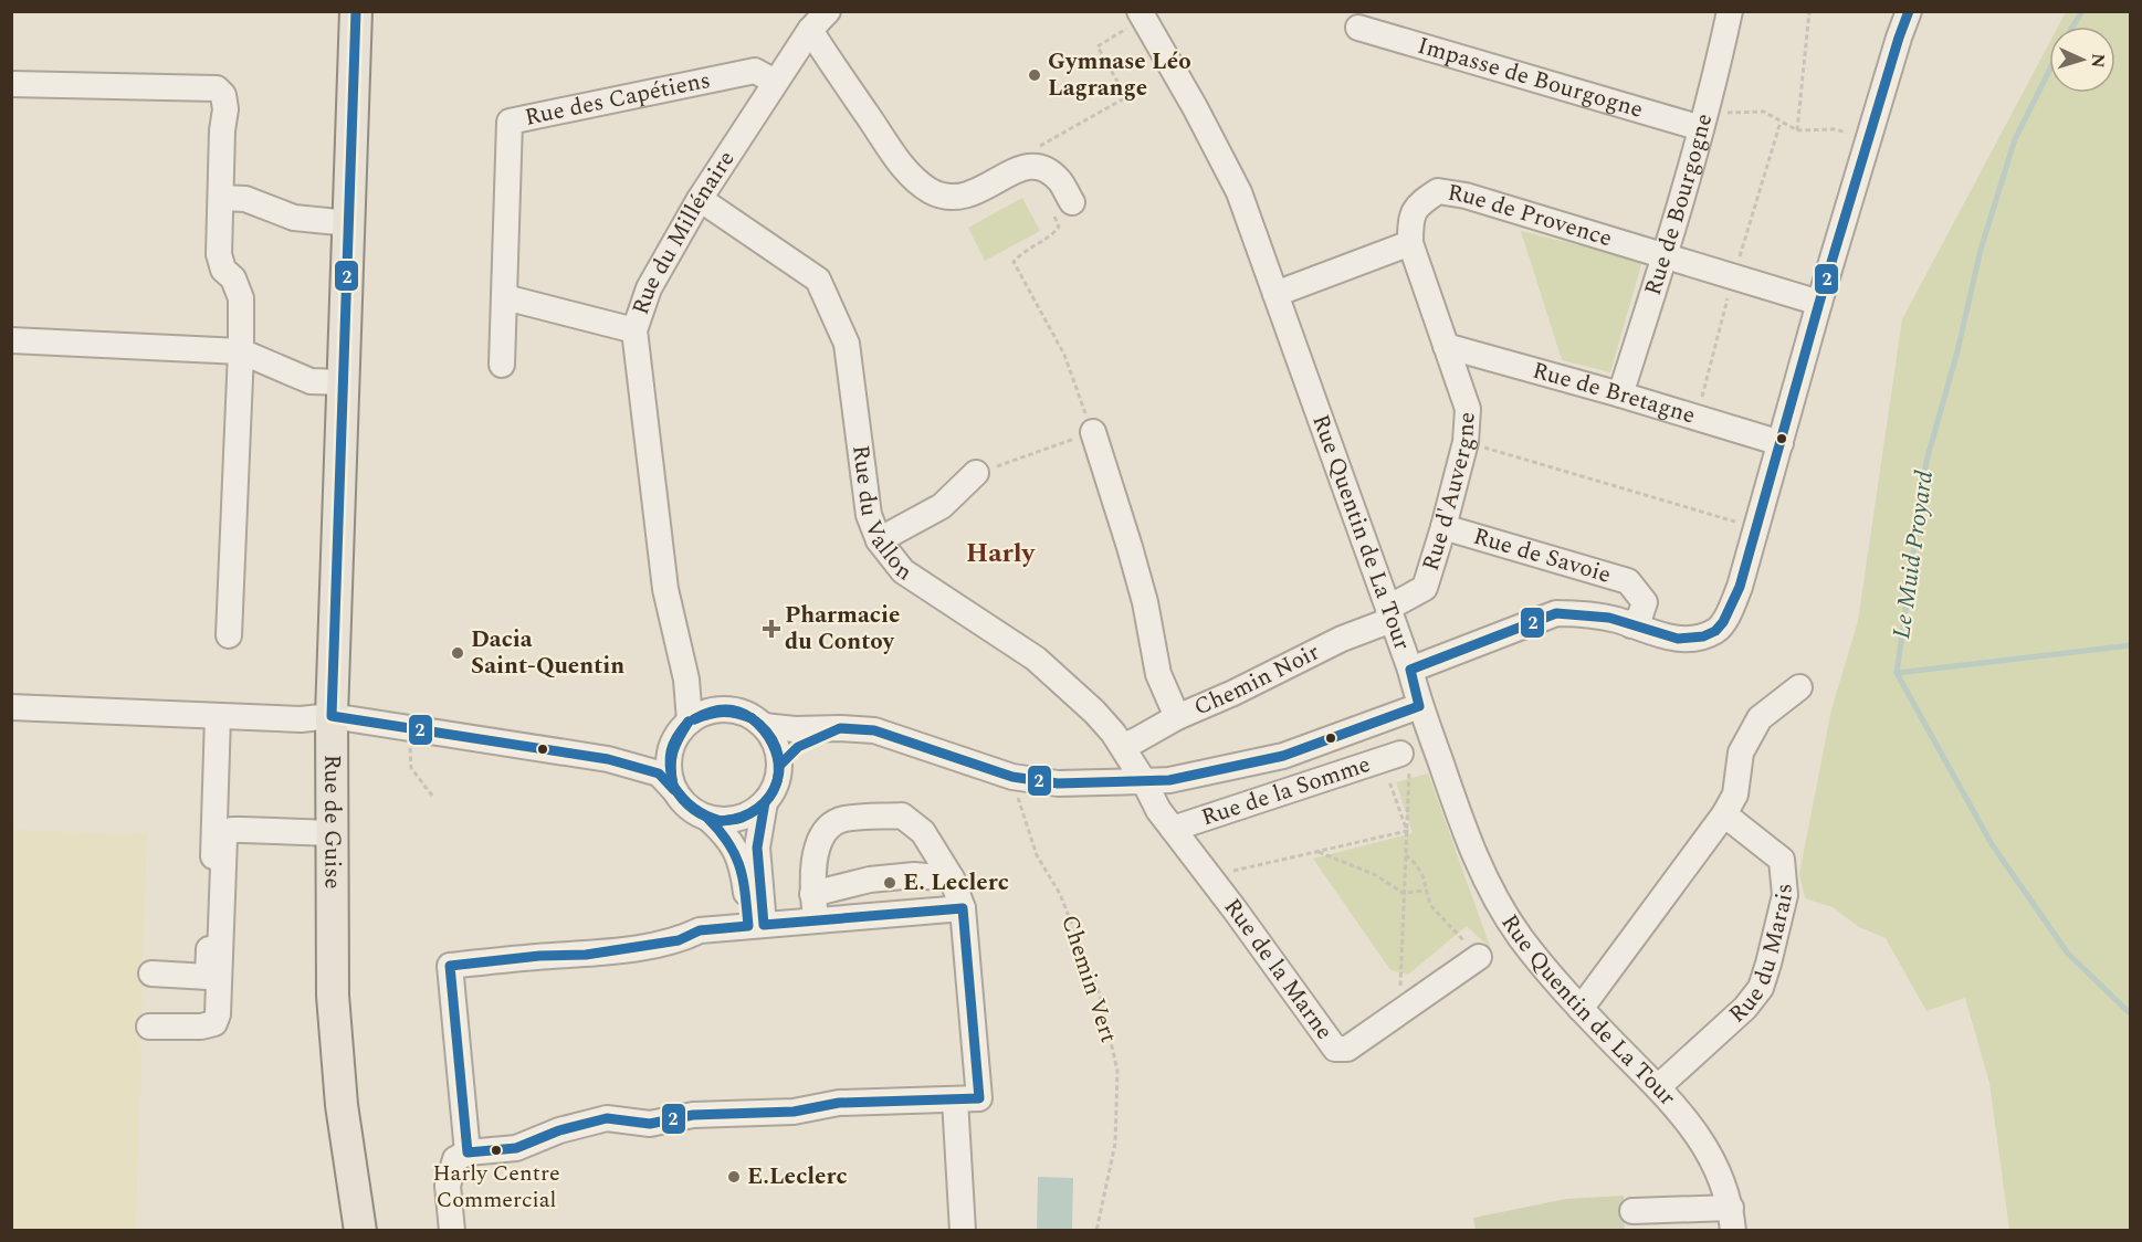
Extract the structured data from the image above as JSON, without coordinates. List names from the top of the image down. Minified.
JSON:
{"streets":{"main road":["Rue de Guise"],"street":["Impasse de Bourgogne","Rue des Capétiens","Rue de Bourgogne","Rue de Provence","Rue du Millénaire","Rue de Bretagne","Rue d'Auvergne","Rue du Vallon","Rue Quentin de La Tour","Rue de Savoie","Chemin Noir","Rue de la Somme","Rue du Marais","Rue de la Marne"],"path":["Chemin Vert"]},"crossings":[["Impasse de Bourgogne","Rue de Bourgogne"],["Rue des Capétiens","Rue du Millénaire"],["Rue de Bourgogne","Rue de Provence"],["Rue de Bourgogne","Rue de Bretagne"],["Rue de Provence","Rue d'Auvergne"],["Rue du Millénaire","Rue du Vallon"],["Rue de Bretagne","Rue d'Auvergne"],["Rue d'Auvergne","Rue Quentin de La Tour"],["Rue d'Auvergne","Rue de Savoie"],["Rue d'Auvergne","Chemin Noir"],["Rue du Vallon","Chemin Noir"],["Rue du Vallon","Rue de la Marne"],["Rue Quentin de La Tour","Chemin Noir"],["Rue Quentin de La Tour","Rue du Marais"],["Rue de la Somme","Rue de la Marne"]],"districts":["Harly"],"water":["Le Muid Proyard"],"places":{"other":["Gymnase Léo Lagrange","Dacia Saint-Quentin","E. Leclerc","Harly Centre Commercial","E.Leclerc"],"health":["Pharmacie du Contoy"]},"lines":["transit line 2"],"north":"right"}
